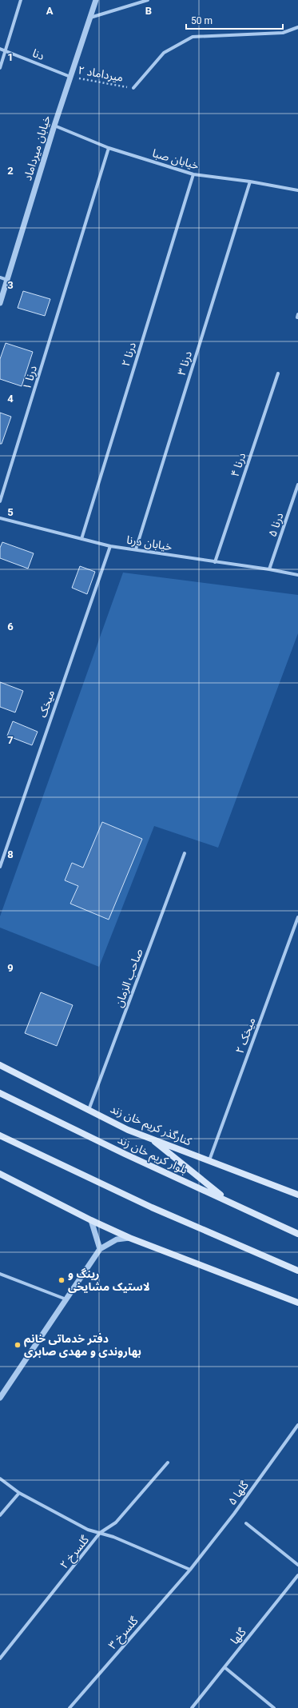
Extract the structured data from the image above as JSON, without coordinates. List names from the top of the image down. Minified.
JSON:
{"streets":{"main road":["کنارگذر کریم خان زند","بلوار کریم خان زند"],"street":["دنا","میرداماد ۲","خیابان میرداماد","خیابان صبا","درنا ۲","درنا ۳","درنا ۱","درنا ۴","درنا ۵","خیابان درنا","میخک","صاحب الزمان","میخک ۲","گلها ۵","گلسرخ ۲","گلسرخ ۳","گلها"]},"crossings":[["دنا","میرداماد ۲"],["دنا","خیابان میرداماد"],["میرداماد ۲","خیابان میرداماد"],["خیابان میرداماد","خیابان صبا"],["خیابان صبا","درنا ۲"],["خیابان صبا","درنا ۳"],["خیابان صبا","درنا ۱"],["درنا ۲","خیابان درنا"],["درنا ۳","خیابان درنا"],["درنا ۴","خیابان درنا"],["درنا ۵","خیابان درنا"],["خیابان درنا","میخک"],["صاحب الزمان","کنارگذر کریم خان زند"],["میخک ۲","کنارگذر کریم خان زند"],["گلها ۵","گلسرخ ۳"]],"places":["رینگ و لاستیک مشایخی","دفتر خدماتی خانم بهاروندی و مهدی صابری"],"scale_bar":"50 m","grid":{"columns":["A","B"],"rows":["1","2","3","4","5","6","7","8","9"]}}
